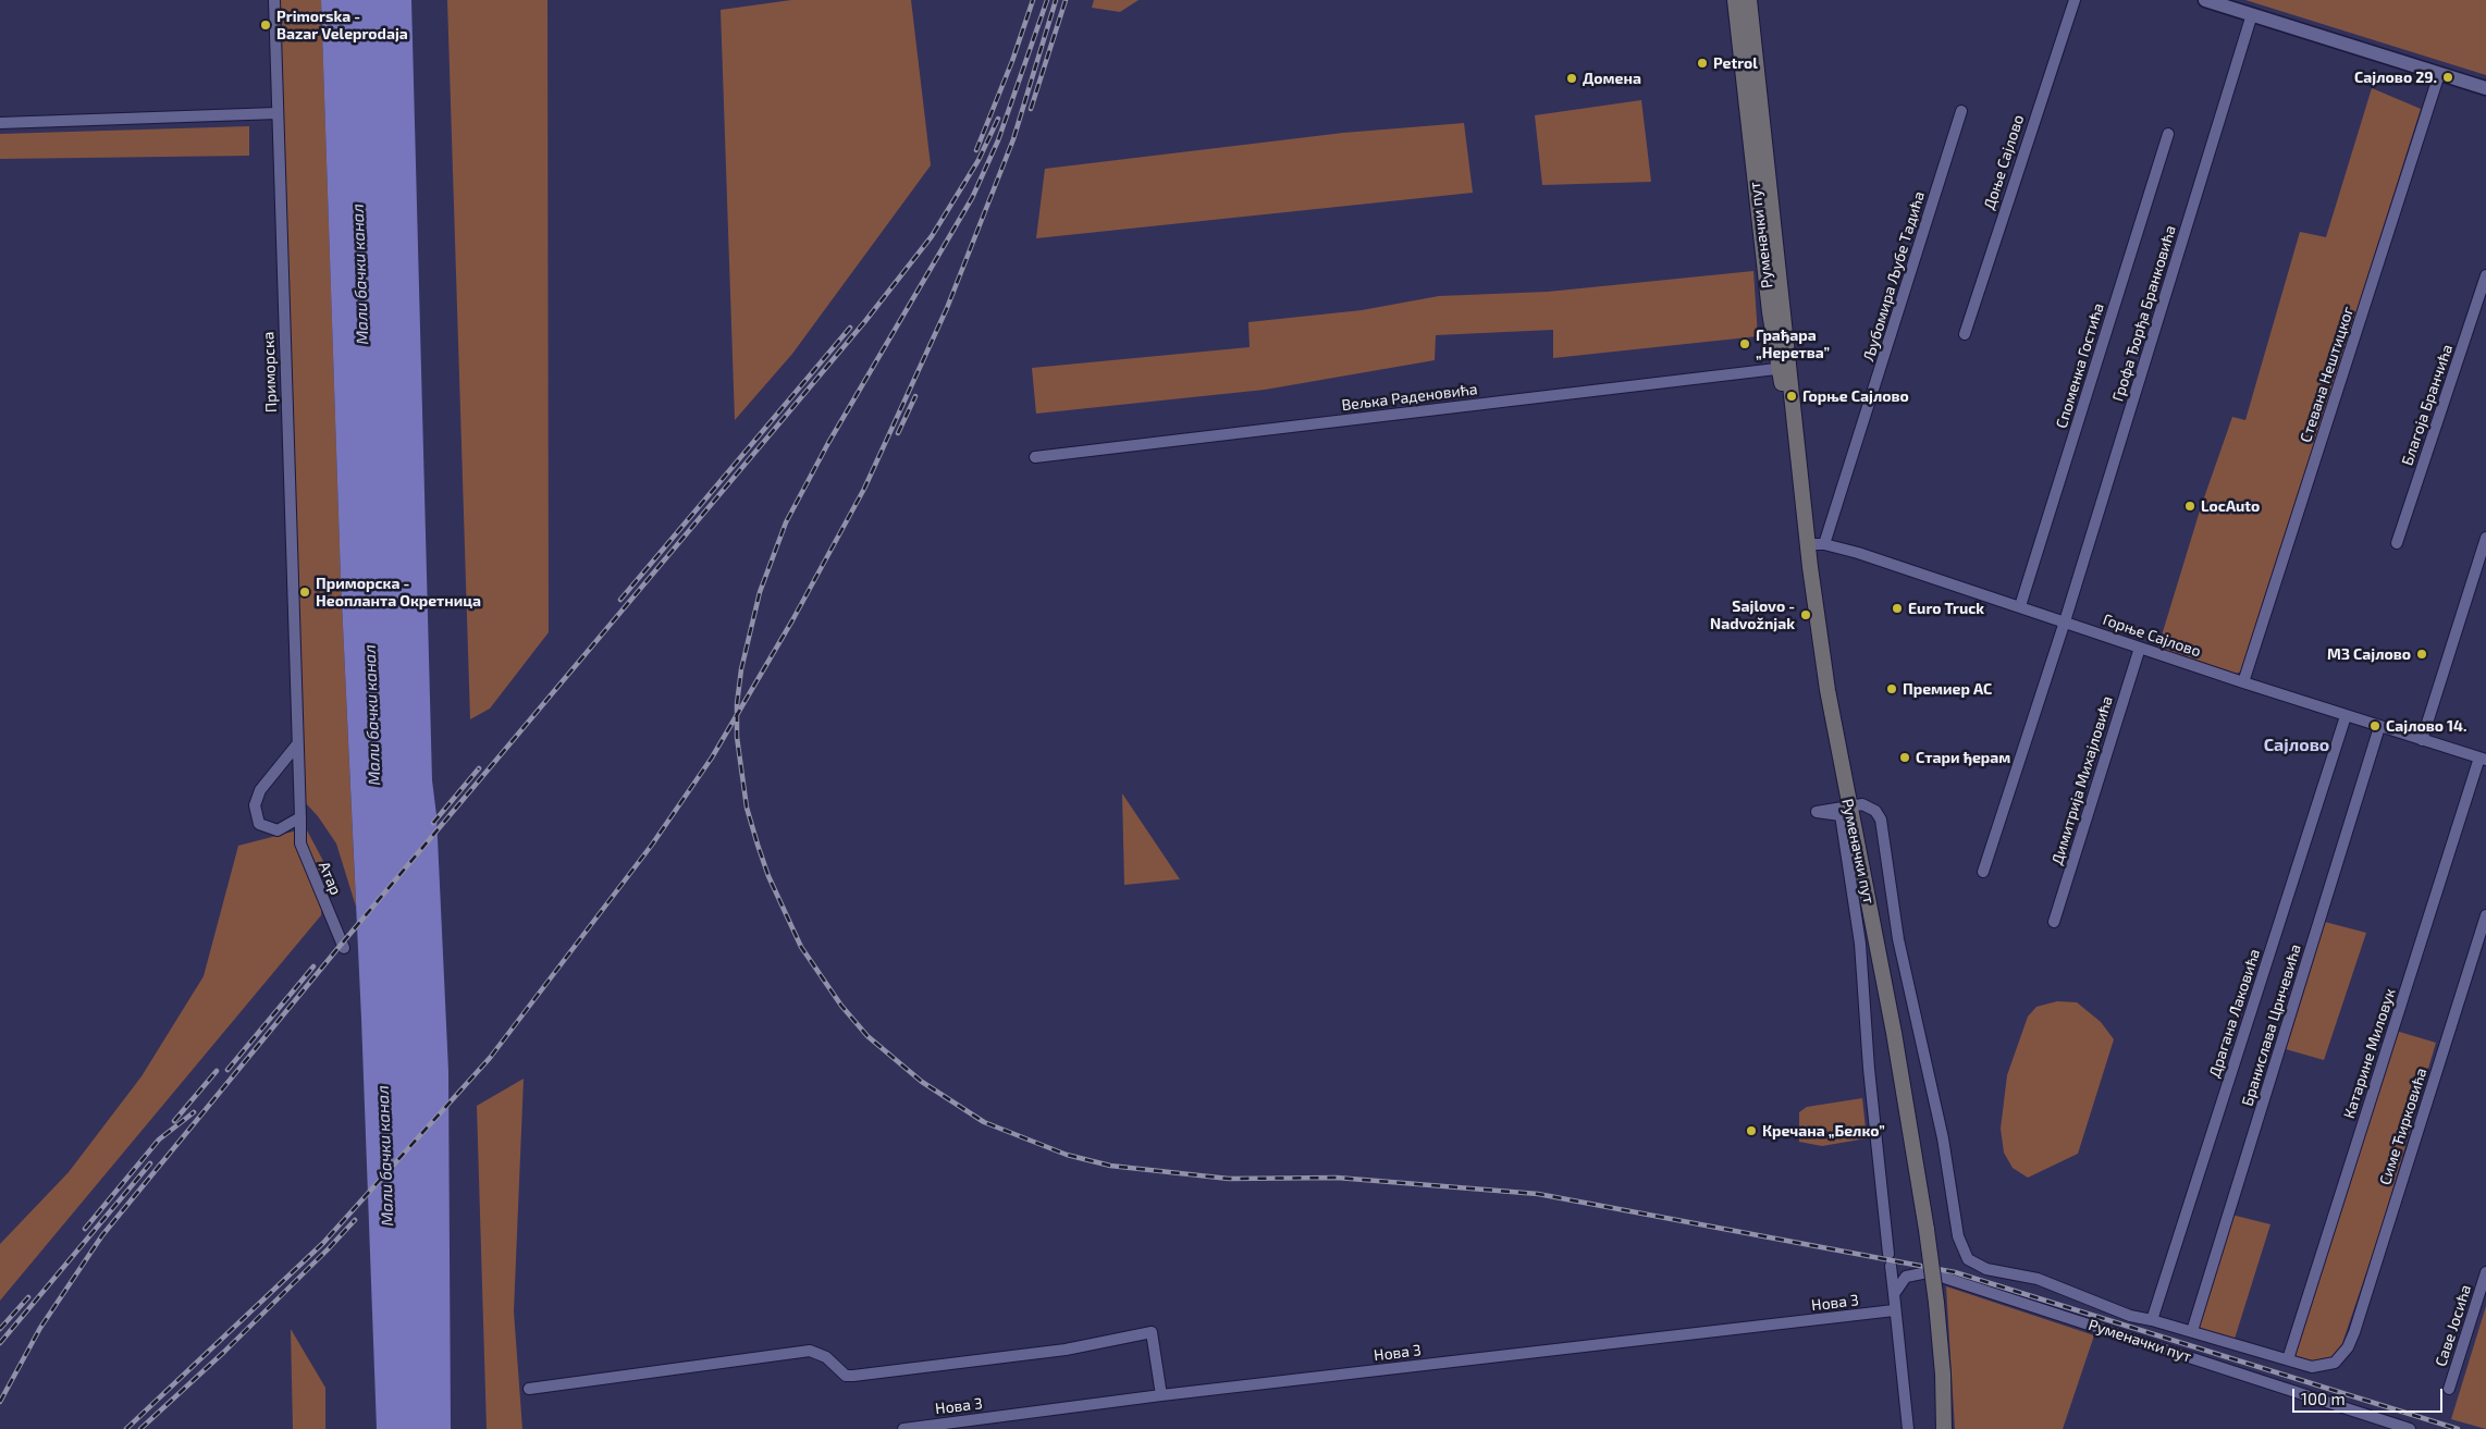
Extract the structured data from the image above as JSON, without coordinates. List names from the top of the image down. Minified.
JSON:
{"streets":{"main road":["Руменачки пут"],"street":["Доње Сајлово","Љубомира Љубе Тадића","Грофа Ђорђа Бранковића","Споменка Гостића","Приморска","Стевана Нештицког","Вељка Раденовића","Благоја Бранчића","Горње Сајлово","Димитрија Михајловића","Атар","Драгана Лаковића","Бранислава Црнчевића","Катарине Миловук","Симе Ћирковића","Нова 3","Саве Јосића"]},"crossings":[["Руменачки пут","Вељка Раденовића"],["Руменачки пут","Горње Сајлово"],["Љубомира Љубе Тадића","Горње Сајлово"],["Грофа Ђорђа Бранковића","Горње Сајлово"],["Споменка Гостића","Горње Сајлово"],["Приморска","Атар"],["Стевана Нештицког","Горње Сајлово"],["Горње Сајлово","Димитрија Михајловића"],["Горње Сајлово","Драгана Лаковића"],["Горње Сајлово","Бранислава Црнчевића"],["Горње Сајлово","Катарине Миловук"],["Катарине Миловук","Симе Ћирковића"]],"districts":["Сајлово"],"water":["Мали бачки канал"],"places":["Primorska - Bazar Veleprodaja","Petrol","Сајлово 29.","Домена","Грађара „Неретва”","Горње Сајлово","LocAuto","Приморска - Неопланта Окретница","Euro Truck","Sajlovo - Nadvožnjak","МЗ Сајлово","Премиер АС","Сајлово 14.","Стари ђерам","Кречана „Белко”"],"scale_bar":"100 m"}
